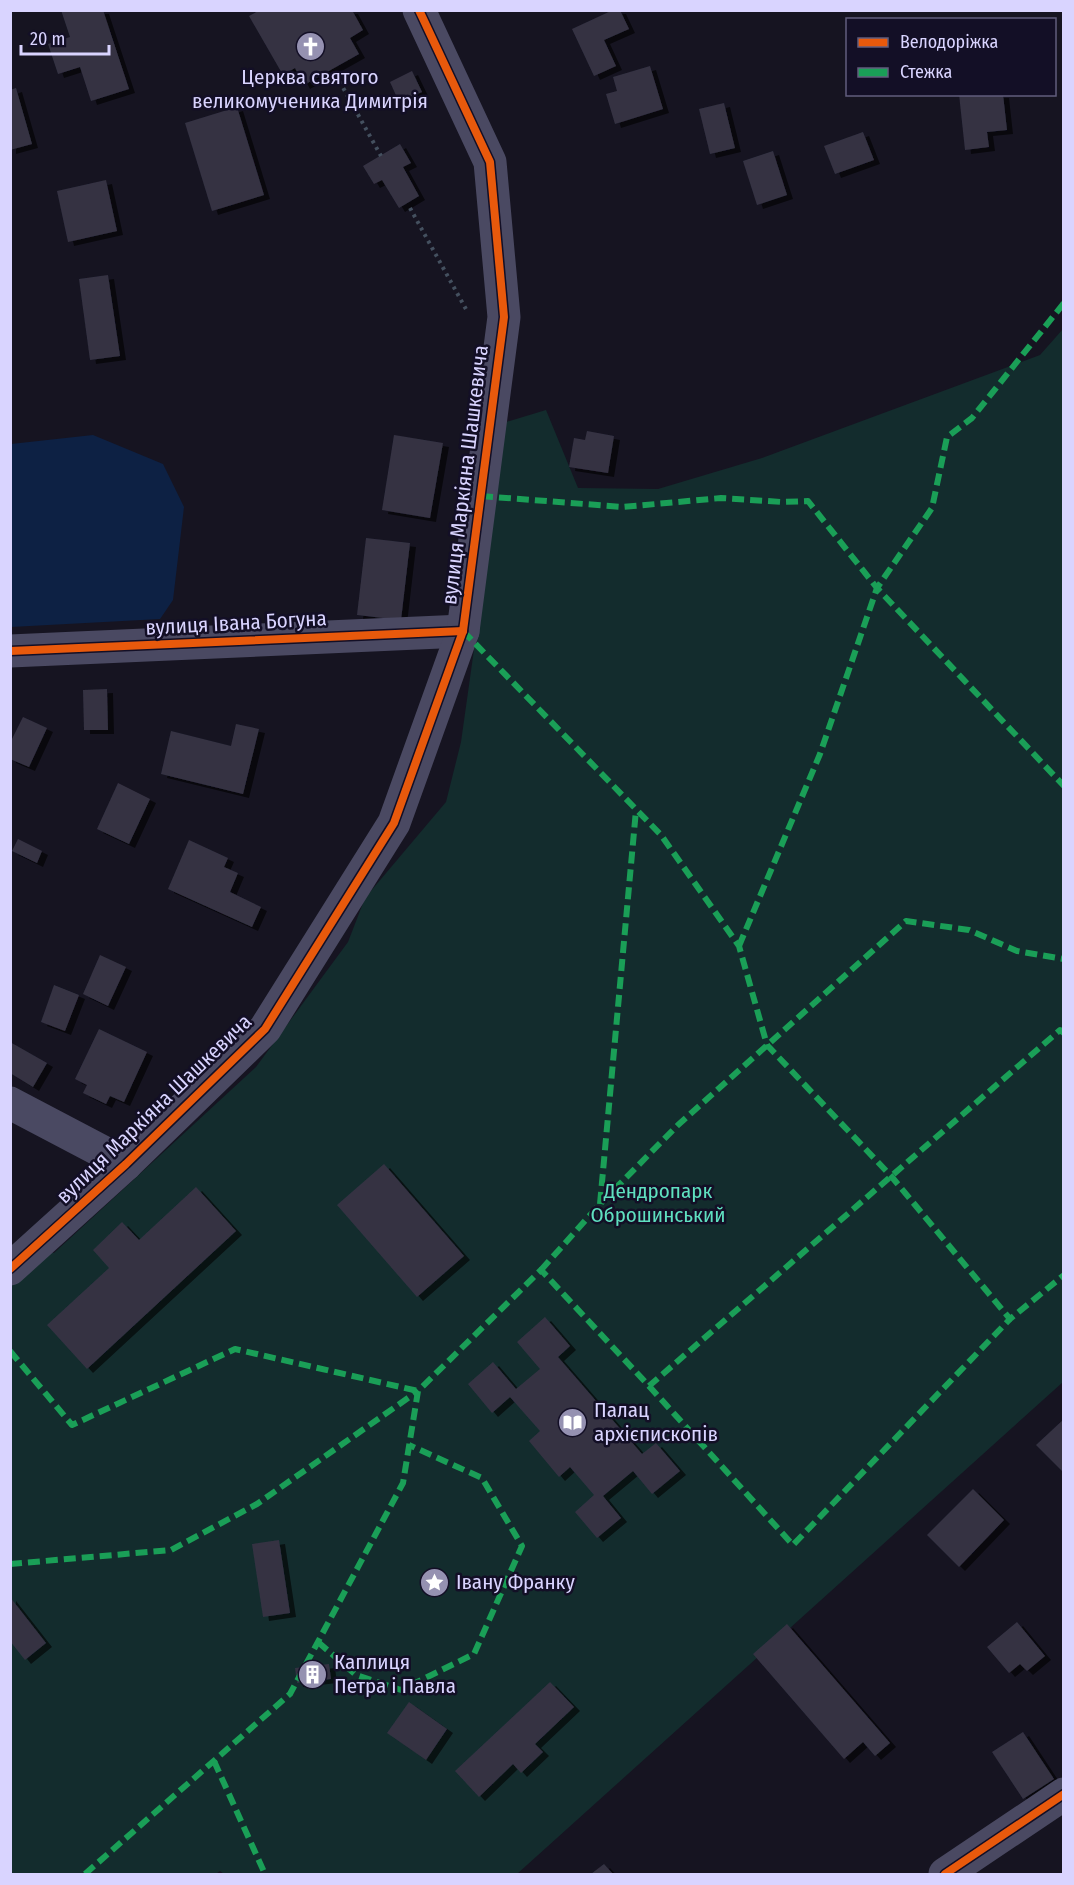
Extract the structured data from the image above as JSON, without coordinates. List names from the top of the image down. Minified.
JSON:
{"streets":{"street":["вулиця Маркіяна Шашкевича","вулиця Івана Богуна"]},"crossings":[["вулиця Маркіяна Шашкевича","вулиця Івана Богуна"]],"parks":["Дендропарк Оброшинський"],"places":{"church":["Церква святого великомученика Димитрія"],"library":["Палац архієпископів"],"place":["Івану Франку"],"building":["Каплиця Петра і Павла"]},"legend":["Велодоріжка","Стежка"],"scale_bar":"20 m"}
